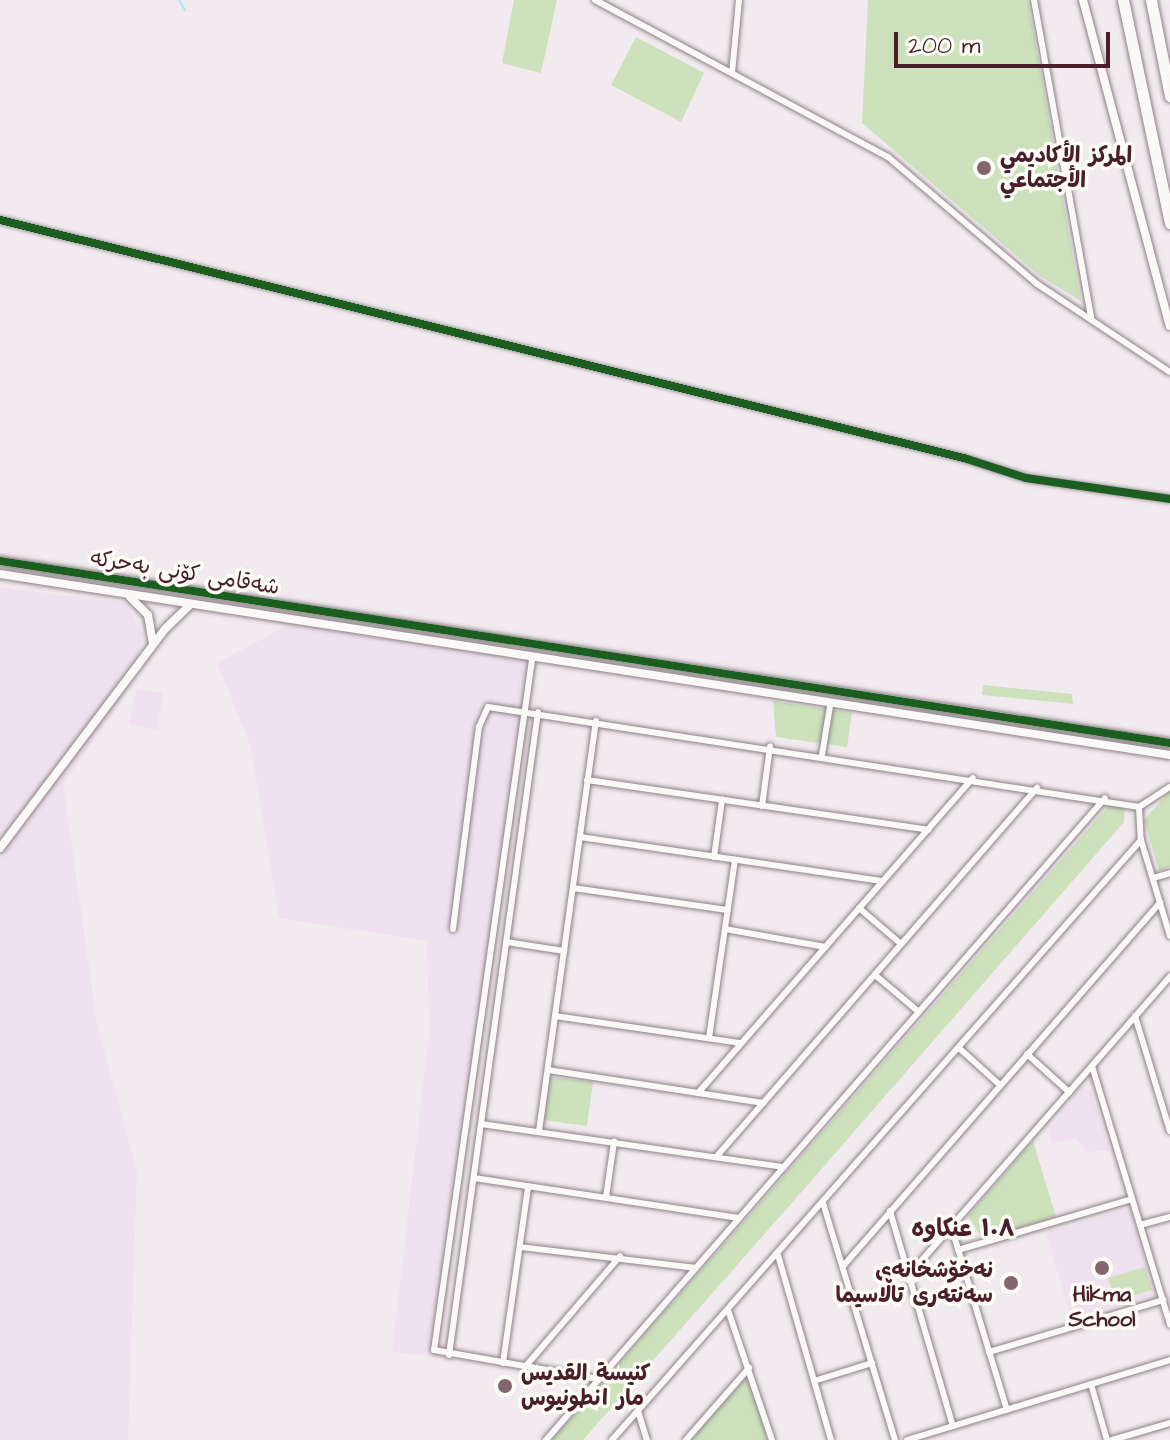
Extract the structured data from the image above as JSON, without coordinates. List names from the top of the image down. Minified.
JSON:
{"streets":{"street":["شەقامی کۆنی بەحرکە"]},"districts":["١٠٨ عنکاوە"],"places":["المركز الأكاديمي الأجتماعي","Hikma School","نەخۆشخانەی سەنتەری تاڵاسیما","كنيسة القديس مار انطونيوس"],"scale_bar":"200 m"}
